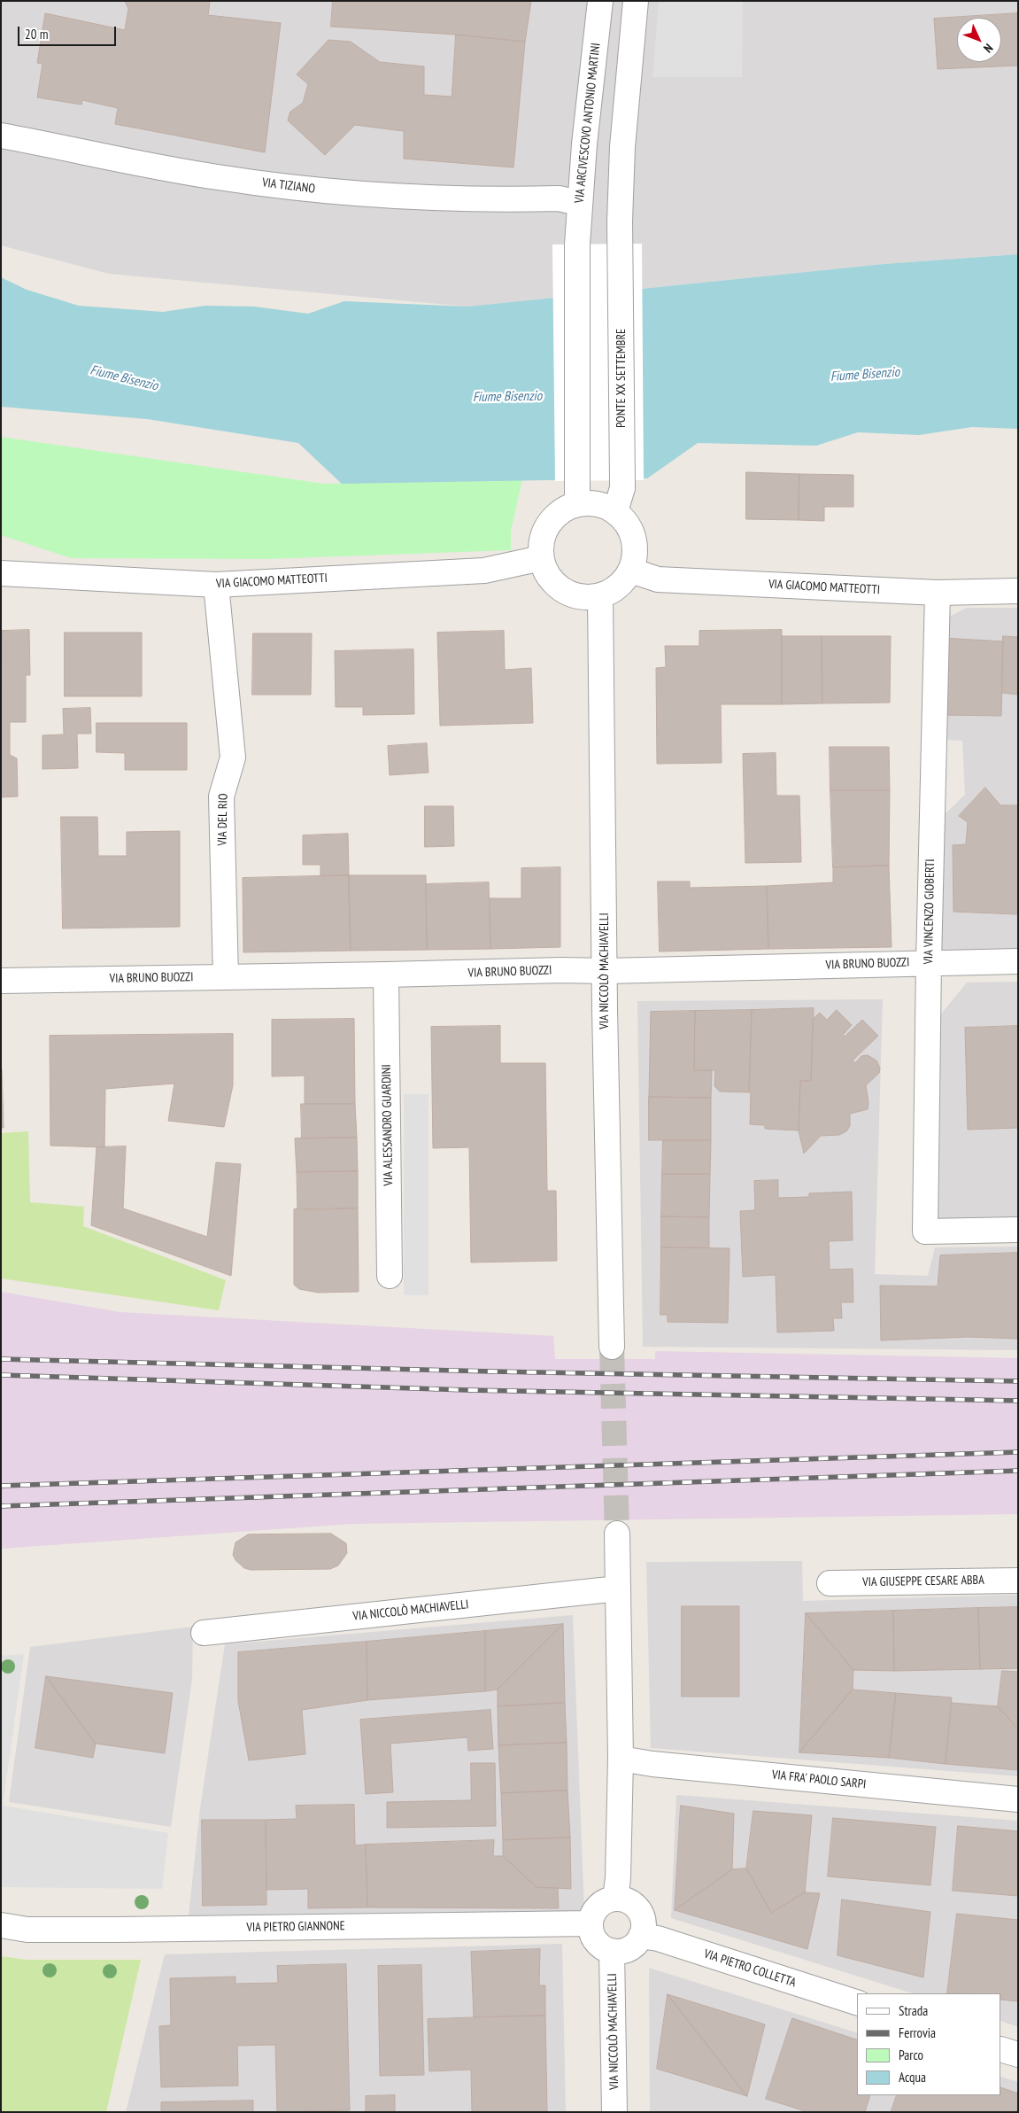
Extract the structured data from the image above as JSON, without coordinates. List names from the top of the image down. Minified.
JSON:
{"streets":{"street":["VIA ARCIVESCOVO ANTONIO MARTINI","VIA TIZIANO","PONTE XX SETTEMBRE","VIA GIACOMO MATTEOTTI","VIA DEL RIO","VIA VINCENZO GIOBERTI","VIA BRUNO BUOZZI","VIA NICCOLÒ MACHIAVELLI","VIA ALESSANDRO GUARDINI","VIA GIUSEPPE CESARE ABBA","VIA FRA' PAOLO SARPI","VIA PIETRO GIANNONE","VIA PIETRO COLLETTA"]},"crossings":[["VIA ARCIVESCOVO ANTONIO MARTINI","VIA TIZIANO"],["VIA ARCIVESCOVO ANTONIO MARTINI","PONTE XX SETTEMBRE"],["VIA ARCIVESCOVO ANTONIO MARTINI","VIA GIACOMO MATTEOTTI"],["VIA ARCIVESCOVO ANTONIO MARTINI","VIA NICCOLÒ MACHIAVELLI"],["PONTE XX SETTEMBRE","VIA GIACOMO MATTEOTTI"],["PONTE XX SETTEMBRE","VIA NICCOLÒ MACHIAVELLI"],["VIA GIACOMO MATTEOTTI","VIA DEL RIO"],["VIA GIACOMO MATTEOTTI","VIA VINCENZO GIOBERTI"],["VIA GIACOMO MATTEOTTI","VIA NICCOLÒ MACHIAVELLI"],["VIA DEL RIO","VIA BRUNO BUOZZI"],["VIA VINCENZO GIOBERTI","VIA BRUNO BUOZZI"],["VIA BRUNO BUOZZI","VIA NICCOLÒ MACHIAVELLI"],["VIA BRUNO BUOZZI","VIA ALESSANDRO GUARDINI"],["VIA NICCOLÒ MACHIAVELLI","VIA PIETRO GIANNONE"],["VIA NICCOLÒ MACHIAVELLI","VIA PIETRO COLLETTA"],["VIA PIETRO GIANNONE","VIA PIETRO COLLETTA"]],"water":["Fiume Bisenzio"],"legend":["Strada","Ferrovia","Parco","Acqua"],"scale_bar":"20 m","north":"bottom right"}
